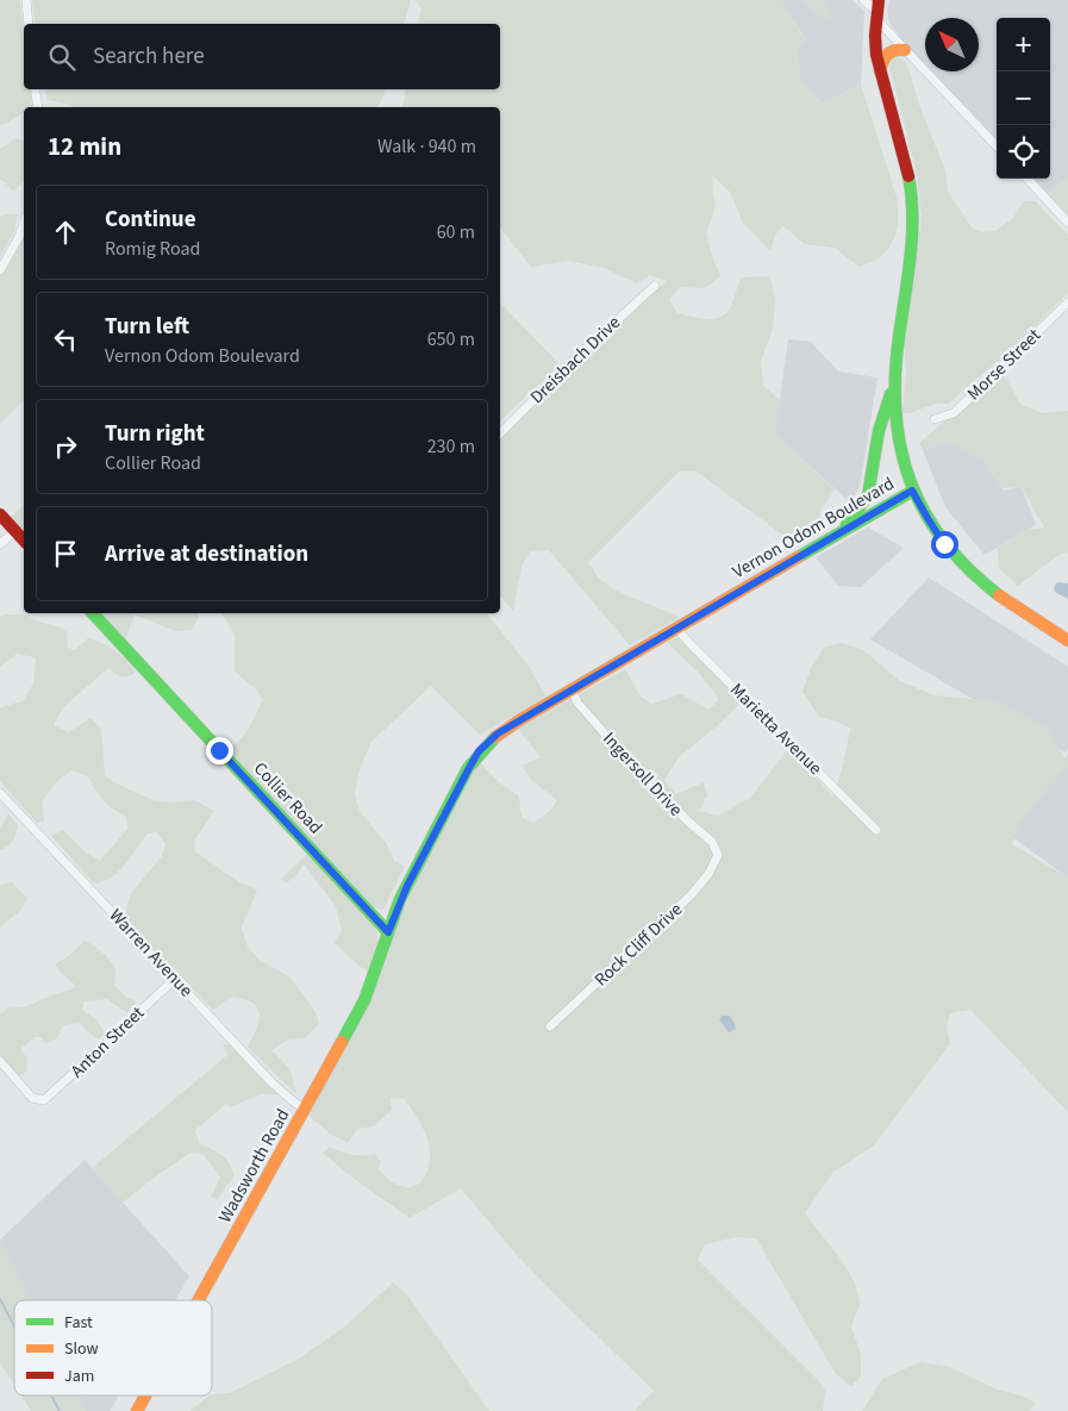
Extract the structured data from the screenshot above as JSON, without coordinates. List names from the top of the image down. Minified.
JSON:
{"streets":{"main road":["Vernon Odom Boulevard","Collier Road","Wadsworth Road"],"street":["Dreisbach Drive","Morse Street","Marietta Avenue","Ingersoll Drive","Rock Cliff Drive","Warren Avenue","Anton Street"]},"crossings":[["Vernon Odom Boulevard","Marietta Avenue"],["Vernon Odom Boulevard","Ingersoll Drive"],["Vernon Odom Boulevard","Collier Road"],["Vernon Odom Boulevard","Wadsworth Road"],["Ingersoll Drive","Rock Cliff Drive"],["Collier Road","Wadsworth Road"],["Warren Avenue","Anton Street"],["Warren Avenue","Wadsworth Road"]],"legend":["Fast","Slow","Jam"],"north":"top left","page":{"map_buttons":["+","−"],"search":"Search here","heading":["12 min","Walk · 940 m"],"list":[["Continue","Romig Road","60 m"],["Turn left","Vernon Odom Boulevard","650 m"],["Turn right","Collier Road","230 m"],"Arrive at destination"]}}
